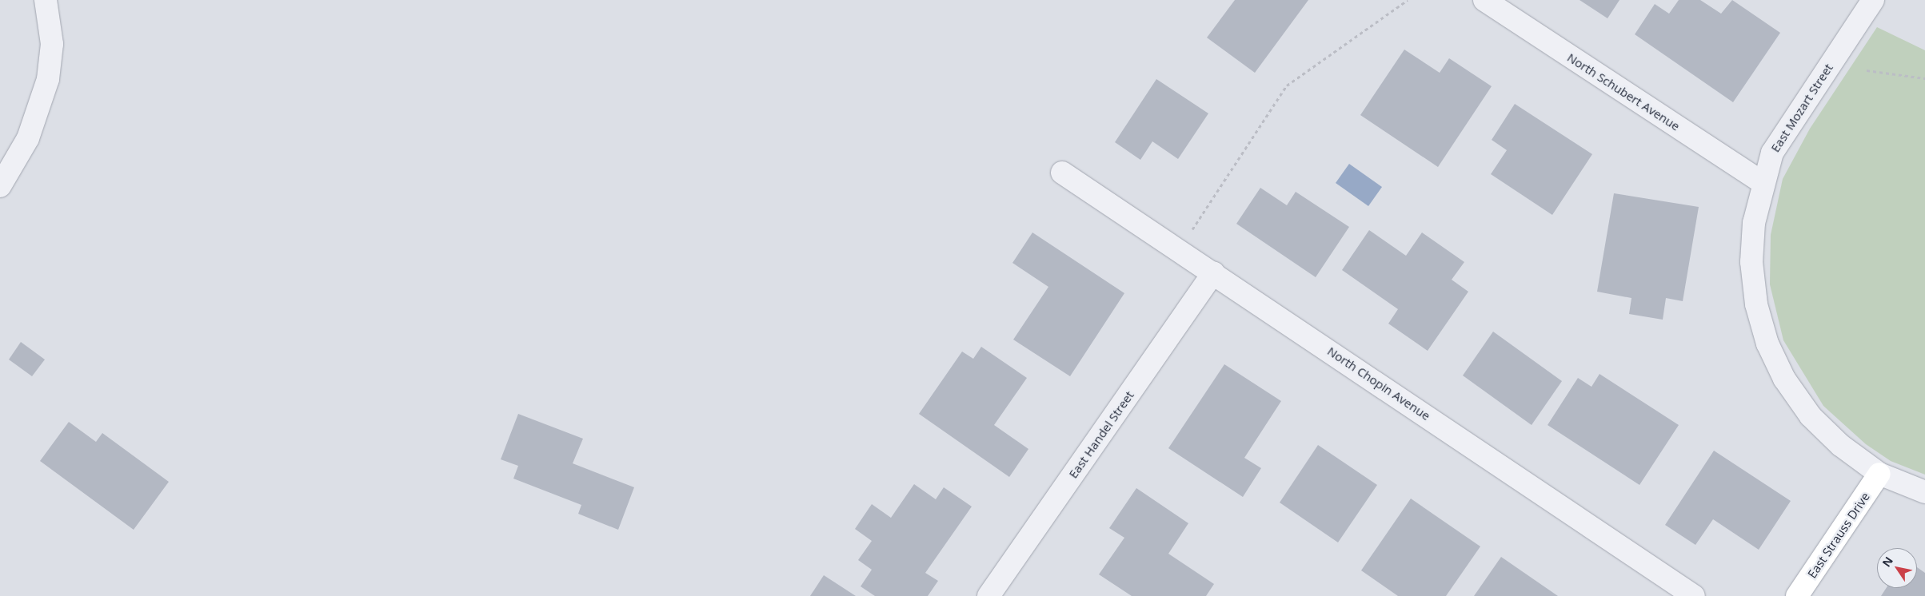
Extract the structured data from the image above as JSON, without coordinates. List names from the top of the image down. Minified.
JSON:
{"streets":{"street":["North Schubert Avenue","East Mozart Street","North Chopin Avenue","East Handel Street","East Strauss Drive"]},"crossings":[["North Schubert Avenue","East Mozart Street"],["East Mozart Street","East Strauss Drive"],["North Chopin Avenue","East Handel Street"]],"north":"top left"}
